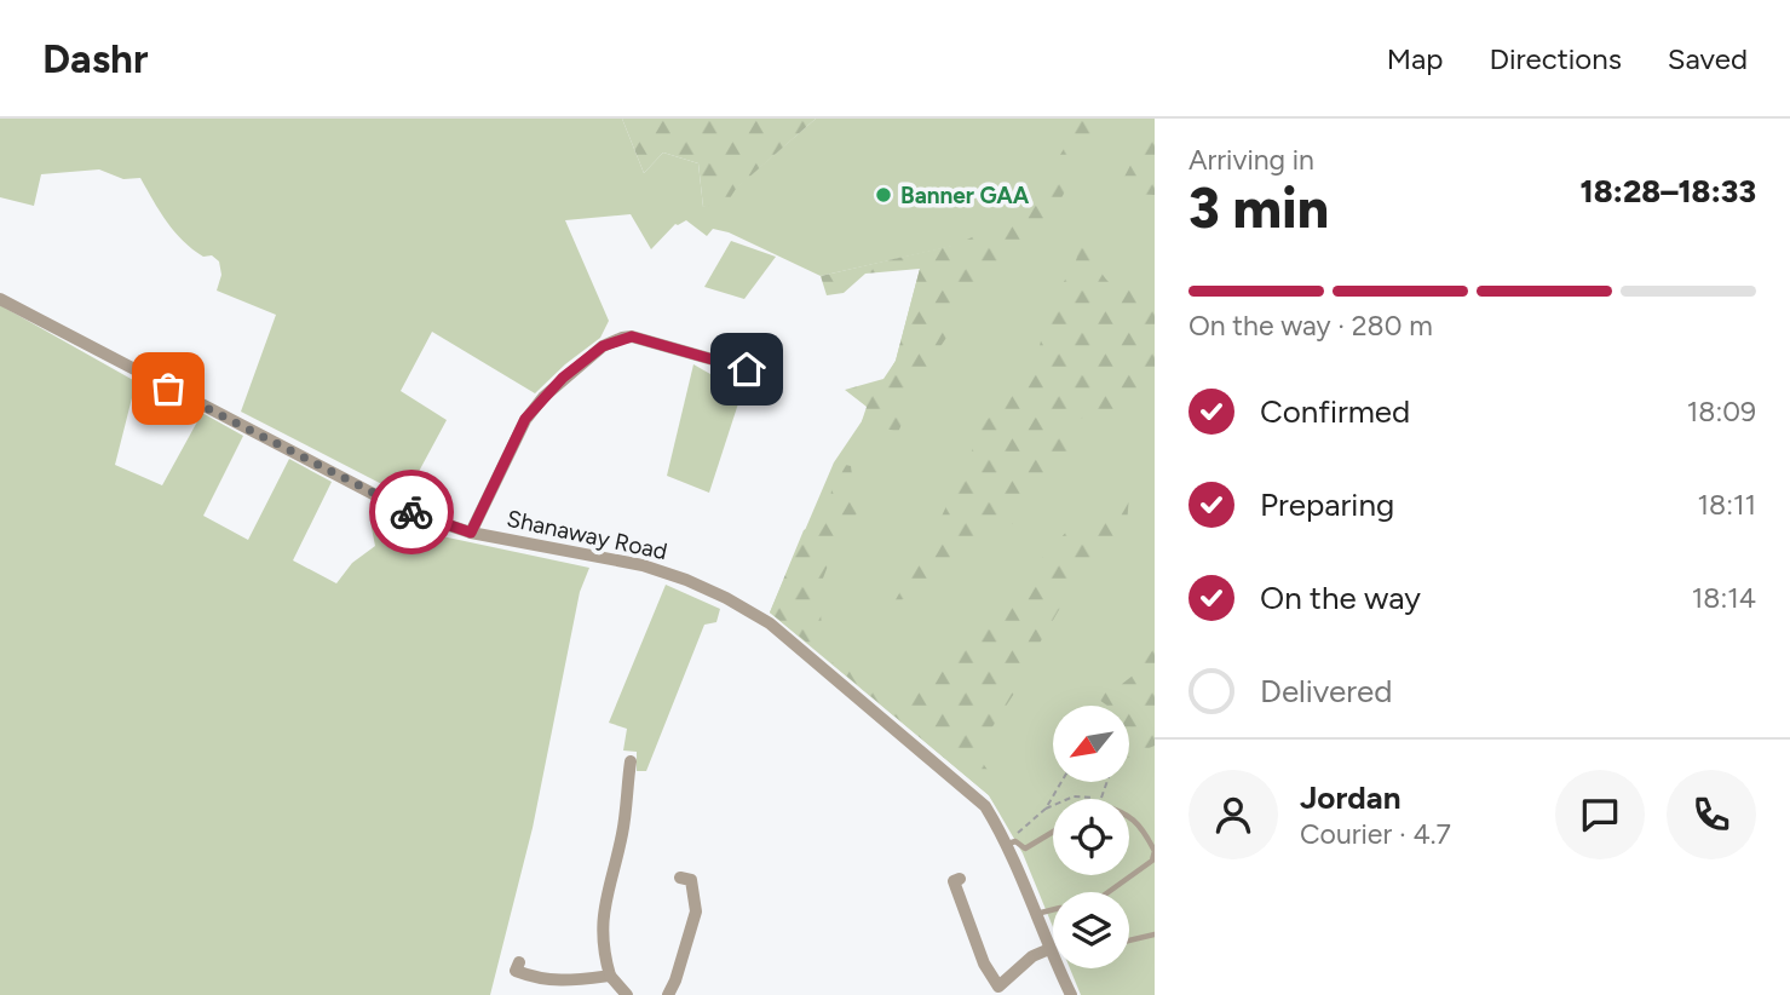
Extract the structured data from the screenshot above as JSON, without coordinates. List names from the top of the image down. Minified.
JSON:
{"streets":{"street":["Shanaway Road"]},"places":["Banner GAA"],"north":"bottom left","page":{"header":"Dashr","nav":["Map","Directions","Saved"],"heading":["3 min","Arriving in","18:28–18:33"],"panel":["Jordan","Courier · 4.7"],"bar":"On the way · 280 m","list":[["Confirmed","18:09"],["Preparing","18:11"],["On the way","18:14"],"Delivered"]}}
